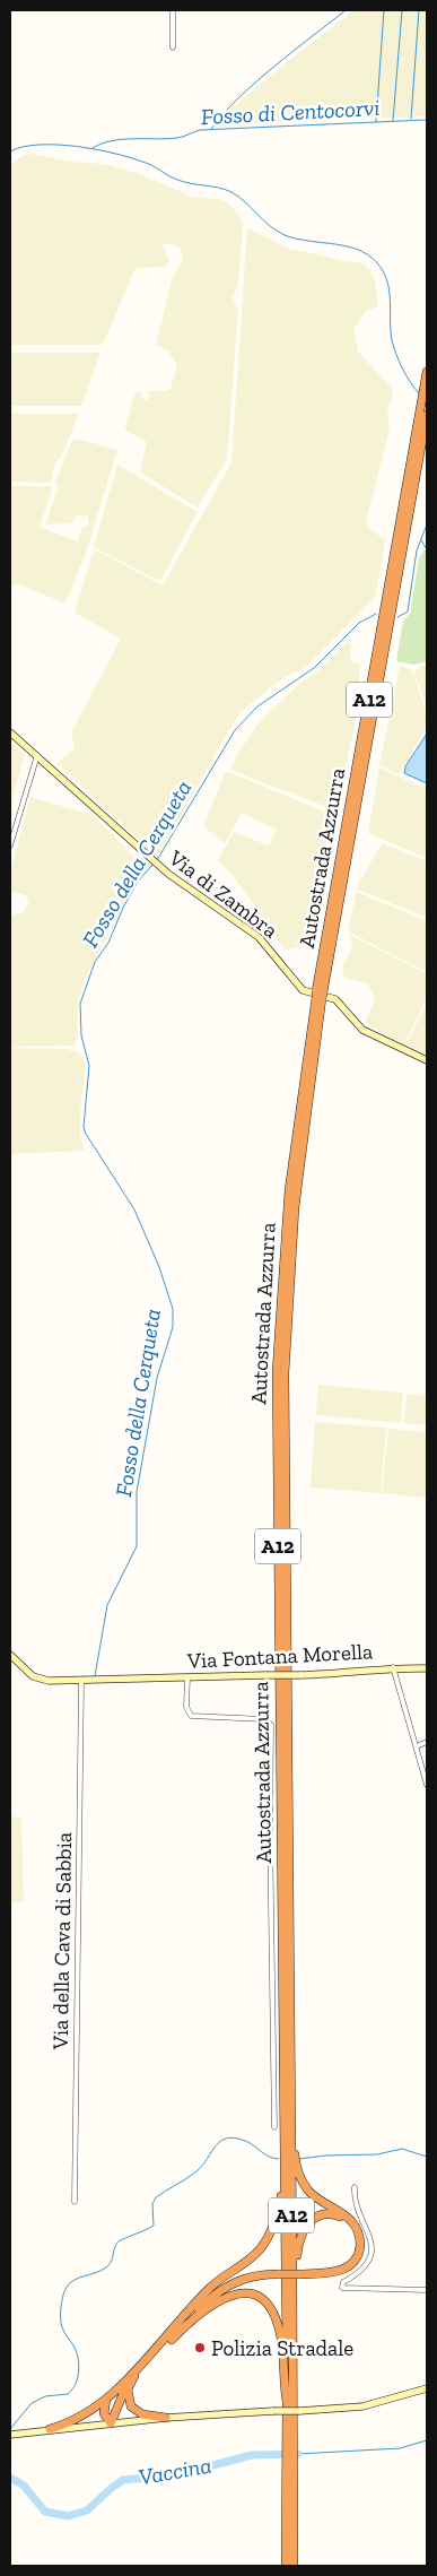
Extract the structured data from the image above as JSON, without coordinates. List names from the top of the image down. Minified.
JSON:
{"streets":{"highway":["A12","Autostrada Azzurra"],"street":["Via di Zambra","Via Fontana Morella","Via della Cava di Sabbia"]},"crossings":[["Via Fontana Morella","Via della Cava di Sabbia"]],"water":["Fosso di Centocorvi","Fosso della Cerqueta","Vaccina"],"places":["Polizia Stradale"]}
